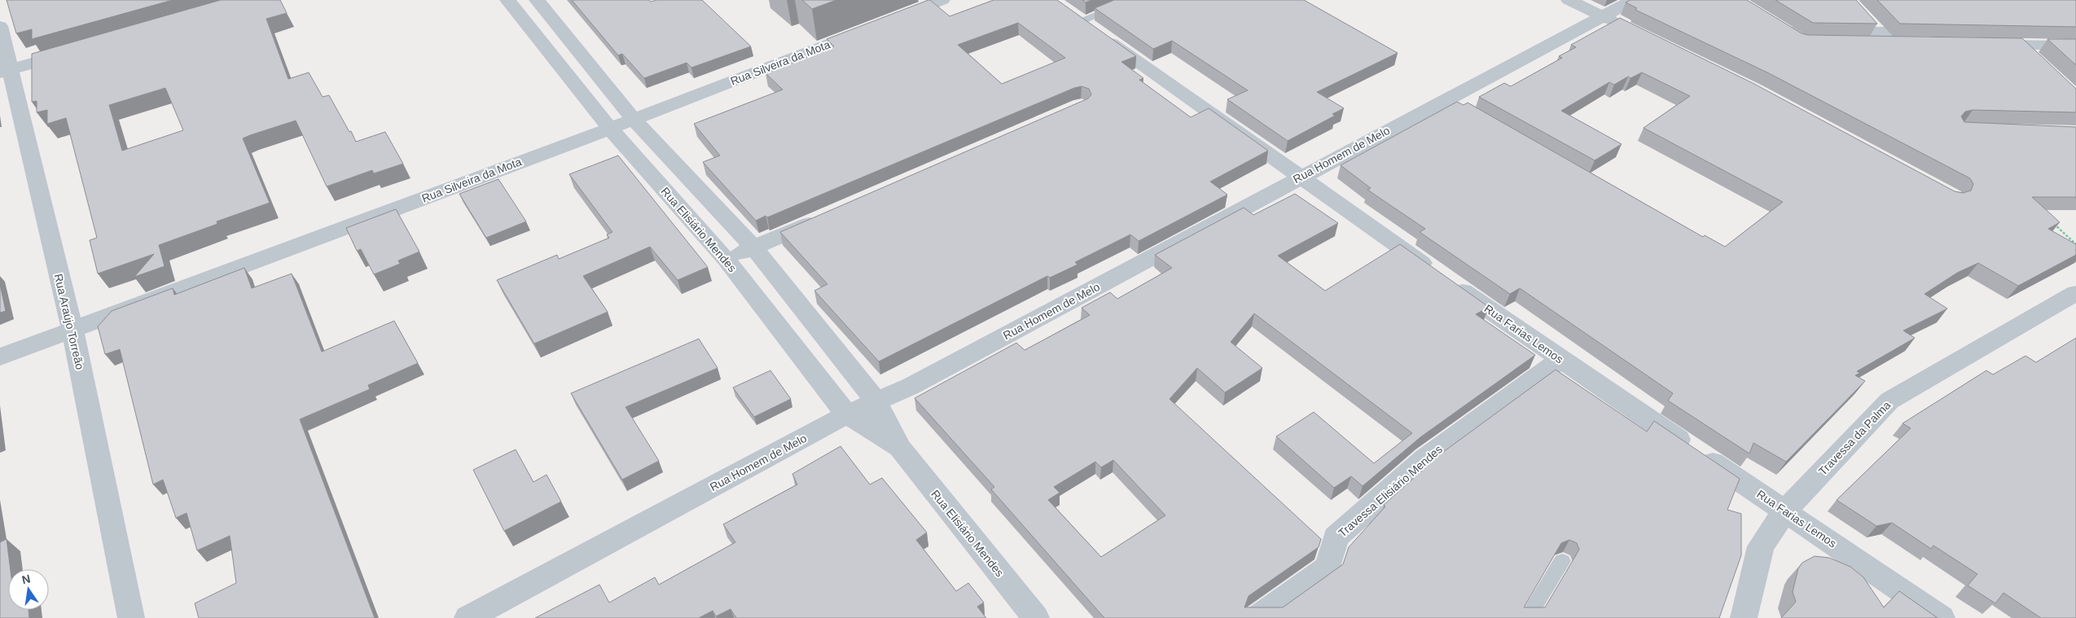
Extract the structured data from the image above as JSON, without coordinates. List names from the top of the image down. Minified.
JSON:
{"streets":{"street":["Rua Silveira da Mota","Rua Homem de Melo","Rua Elisiário Mendes","Rua Araújo Torreão","Rua Farias Lemos","Travessa da Palma","Travessa Elisiário Mendes"]},"crossings":[["Rua Silveira da Mota","Rua Elisiário Mendes"],["Rua Silveira da Mota","Rua Araújo Torreão"],["Rua Homem de Melo","Rua Elisiário Mendes"],["Rua Homem de Melo","Rua Farias Lemos"],["Rua Farias Lemos","Travessa da Palma"],["Rua Farias Lemos","Travessa Elisiário Mendes"]],"north":"top"}
